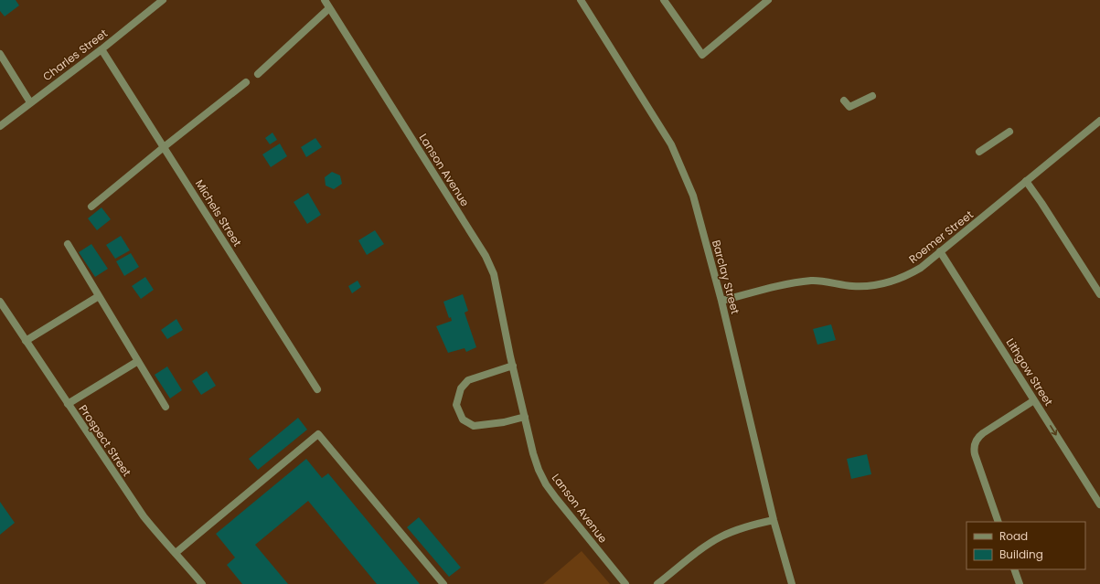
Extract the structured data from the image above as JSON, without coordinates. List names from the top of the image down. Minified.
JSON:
{"streets":{"street":["Charles Street","Lanson Avenue","Michels Street","Roemer Street","Barclay Street","Lithgow Street","Prospect Street"]},"crossings":[["Charles Street","Michels Street"],["Roemer Street","Barclay Street"],["Roemer Street","Lithgow Street"]],"one_way":["Lithgow Street"],"legend":["Road","Building"]}
